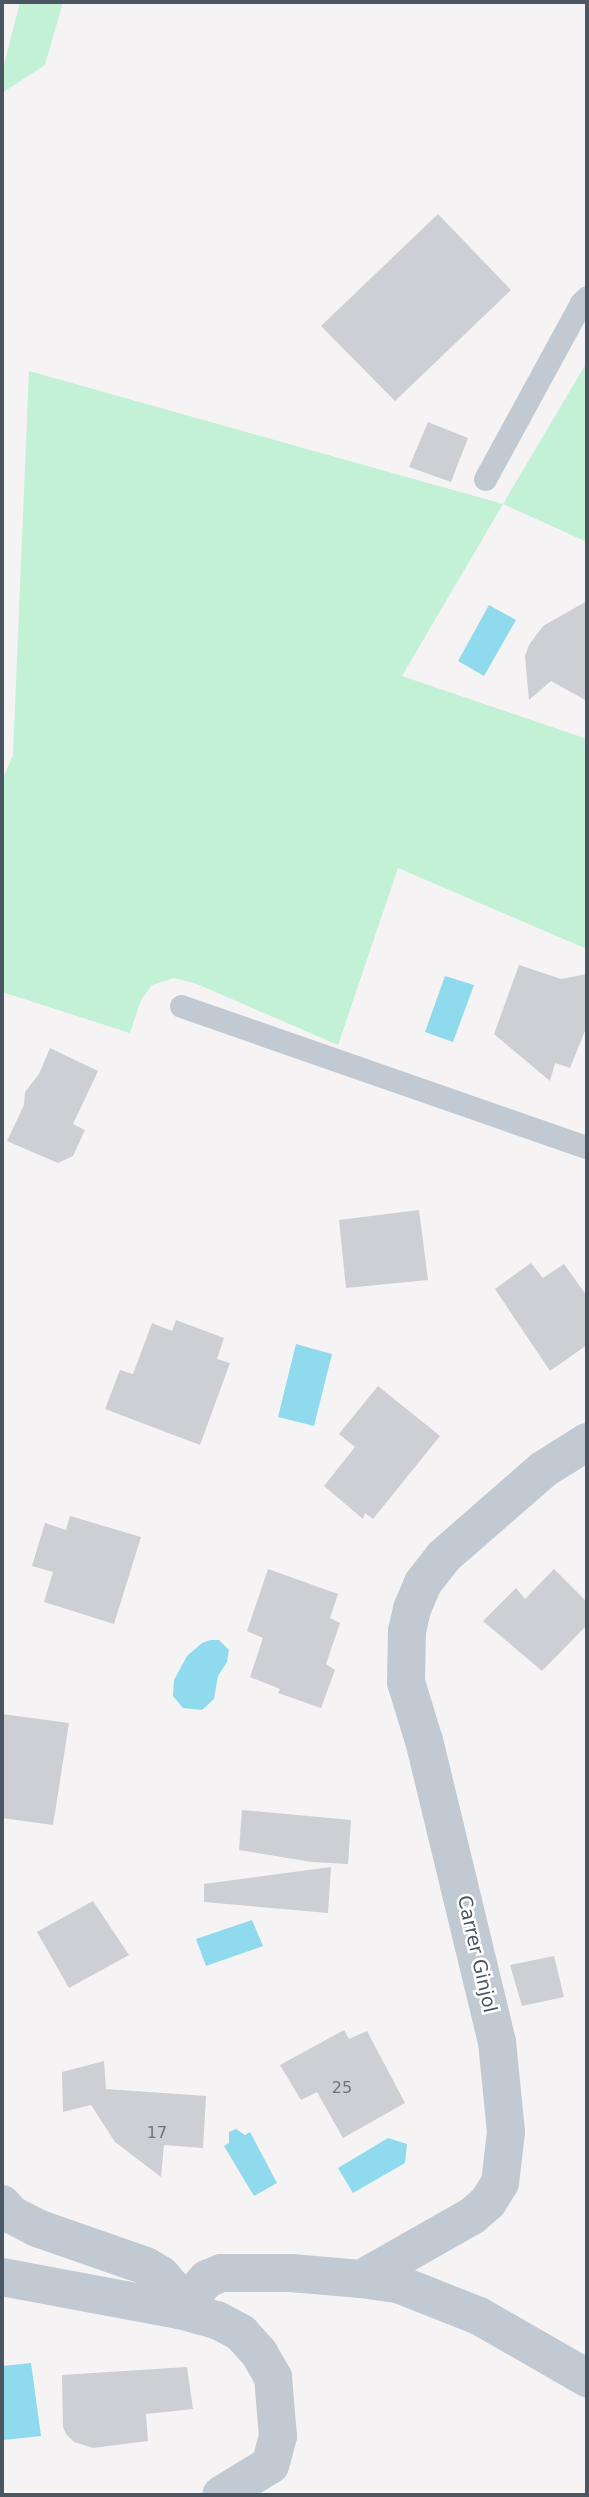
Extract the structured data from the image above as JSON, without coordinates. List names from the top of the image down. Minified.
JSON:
{"streets":{"street":["Carrer Ginjol"]},"house_numbers":["25","17"]}
